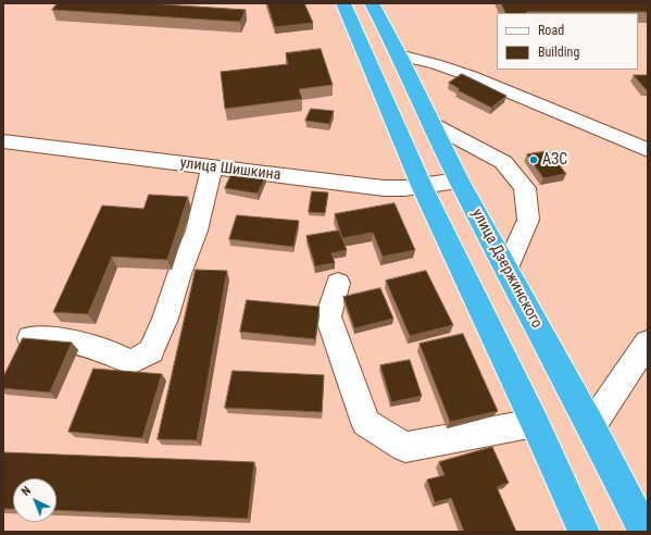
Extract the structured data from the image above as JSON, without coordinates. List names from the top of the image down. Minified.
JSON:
{"streets":{"highway":["улица Дзержинского"],"street":["улица Шишкина"]},"crossings":[["улица Шишкина","улица Дзержинского"]],"places":["АЗС"],"legend":["Road","Building"],"north":"top left"}
